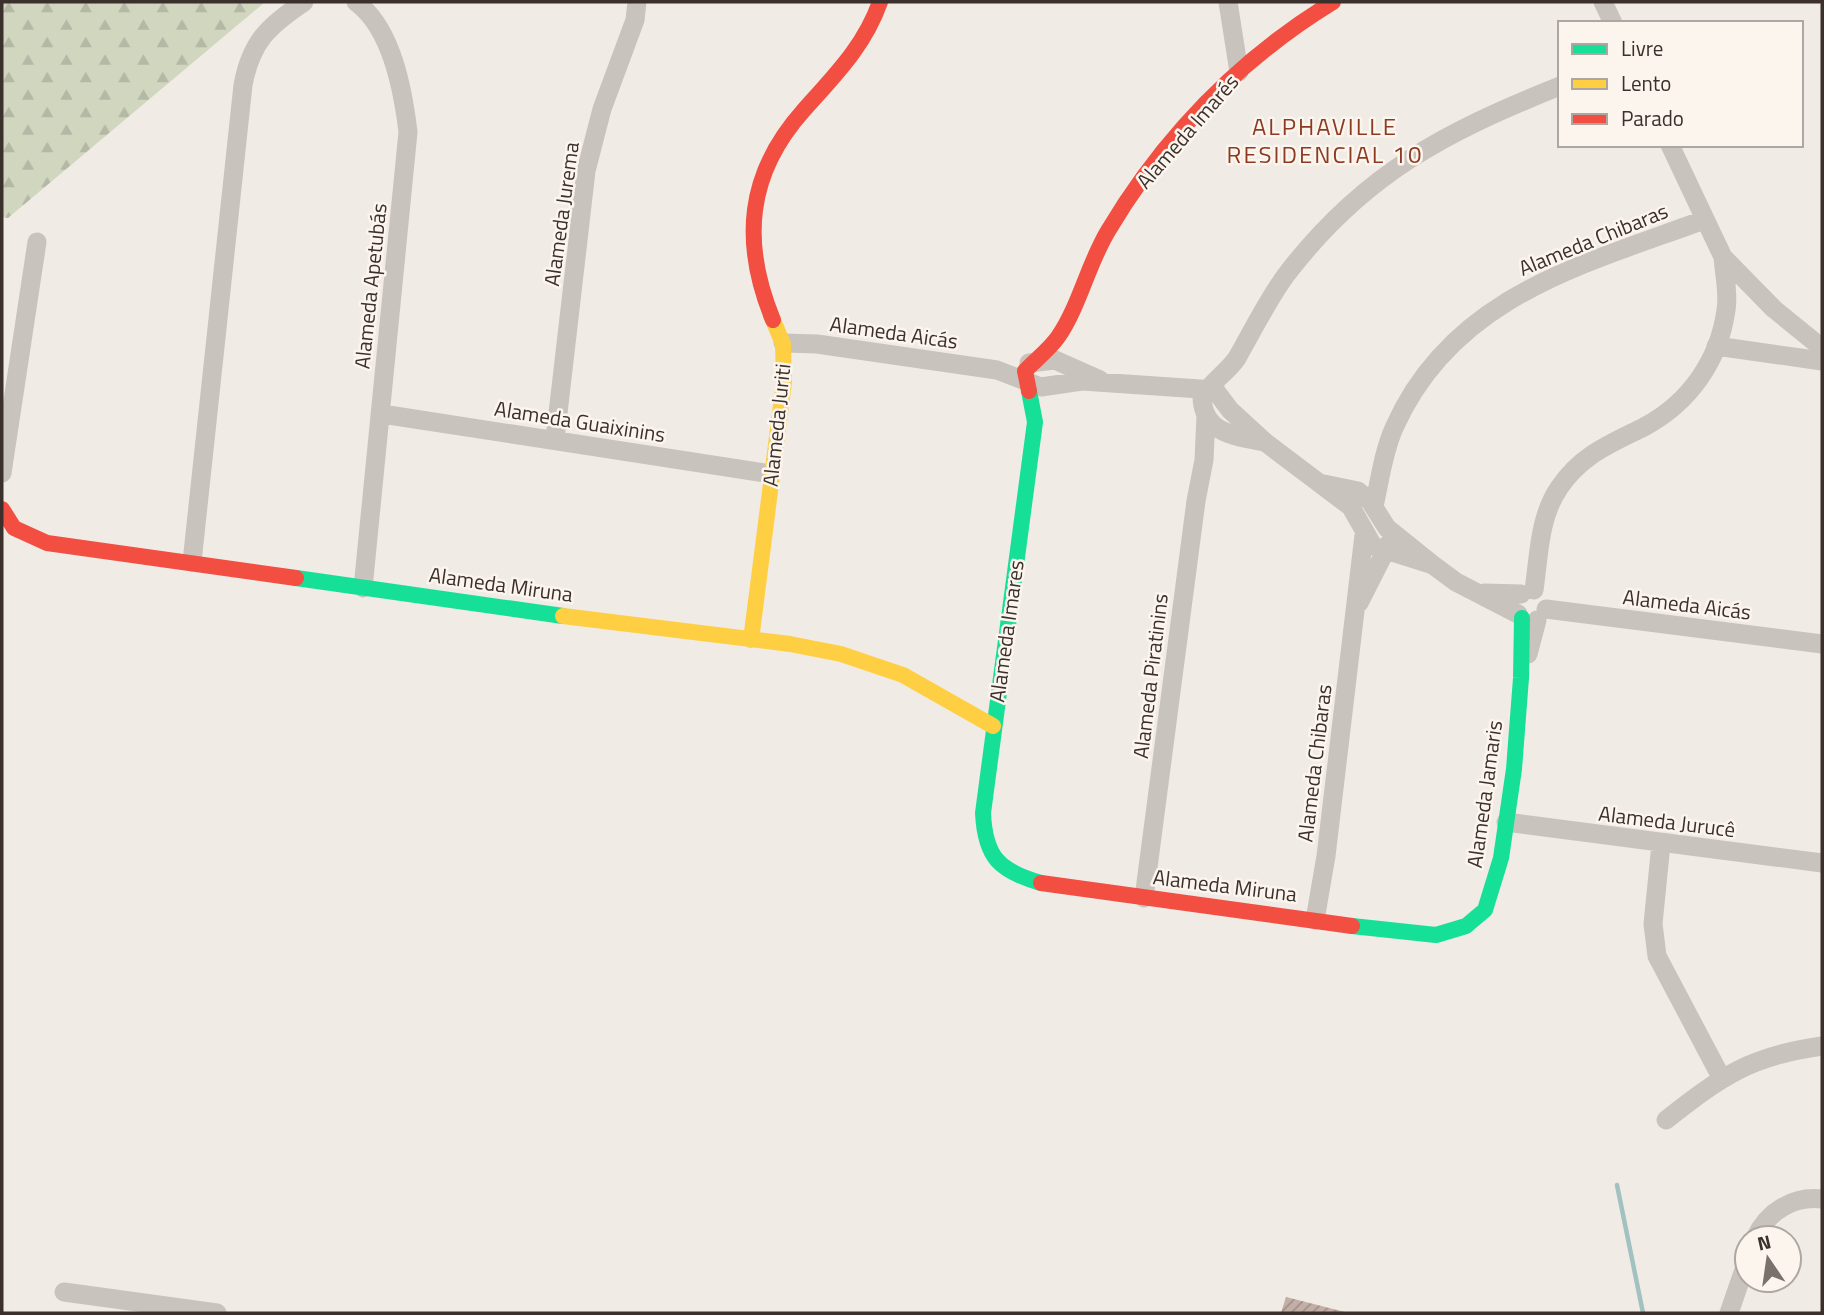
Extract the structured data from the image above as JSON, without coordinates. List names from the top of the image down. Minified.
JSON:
{"streets":{"street":["Alameda Imarés","Alameda Jurema","Alameda Chibaras","Alameda Apetubás","Alameda Aicás","Alameda Guaixinins","Alameda Juriti","Alameda Miruna","Alameda Imares","Alameda Piratinins","Alameda Jamaris","Alameda Jurucê"]},"crossings":[["Alameda Jurema","Alameda Guaixinins"],["Alameda Chibaras","Alameda Aicás"],["Alameda Chibaras","Alameda Miruna"],["Alameda Apetubás","Alameda Guaixinins"],["Alameda Apetubás","Alameda Miruna"],["Alameda Aicás","Alameda Juriti"],["Alameda Aicás","Alameda Imares"],["Alameda Aicás","Alameda Piratinins"],["Alameda Aicás","Alameda Jamaris"],["Alameda Guaixinins","Alameda Juriti"],["Alameda Juriti","Alameda Miruna"],["Alameda Miruna","Alameda Imares"],["Alameda Miruna","Alameda Piratinins"],["Alameda Miruna","Alameda Jamaris"],["Alameda Jamaris","Alameda Jurucê"]],"districts":["ALPHAVILLE RESIDENCIAL 10"],"legend":["Livre","Lento","Parado"],"north":"top"}
